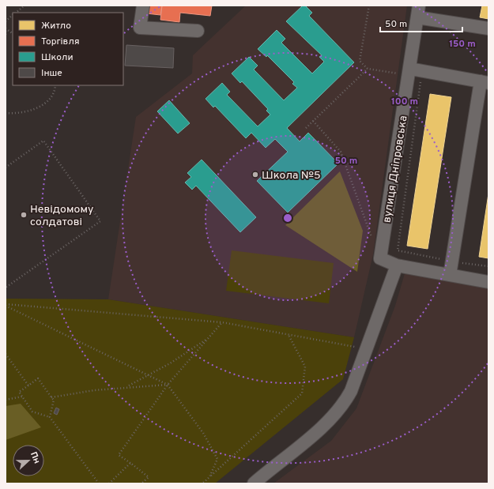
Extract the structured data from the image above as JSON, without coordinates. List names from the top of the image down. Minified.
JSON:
{"streets":{"street":["вулиця Дніпровська"]},"places":["Школа №5","Невідомому солдатові"],"legend":["Житло","Торгівля","Школи","Інше"],"scale_bar":"50 m","north":"right","rings":["150 m","100 m","50 m"]}
